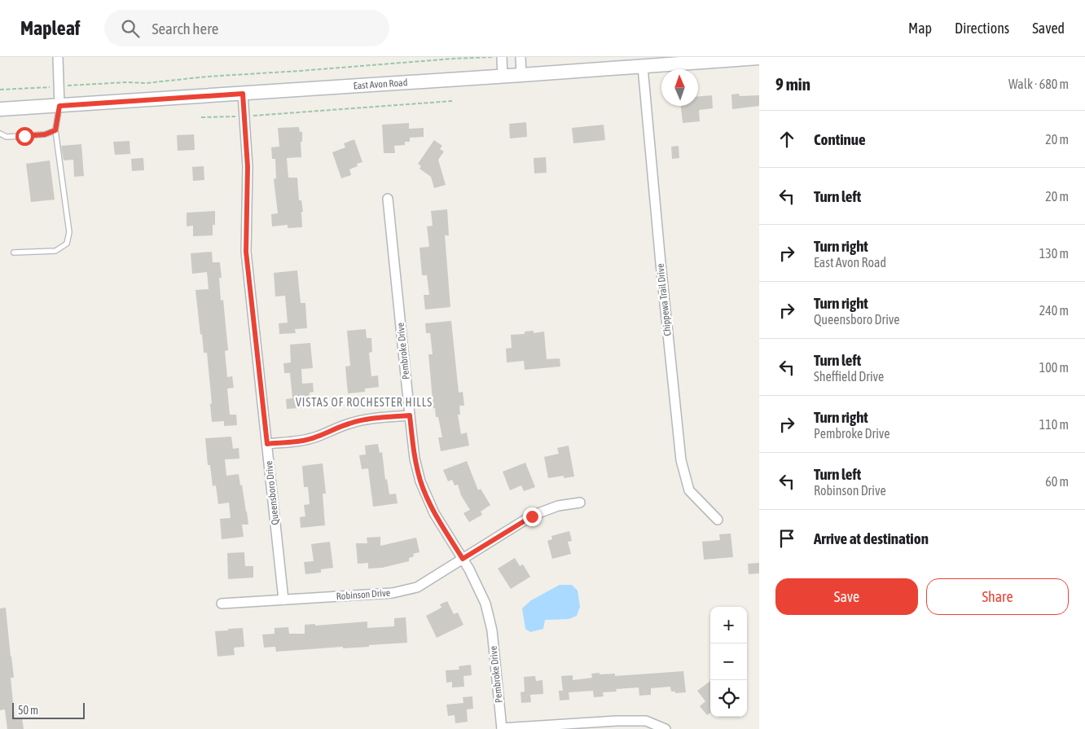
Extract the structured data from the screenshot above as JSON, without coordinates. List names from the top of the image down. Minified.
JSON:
{"streets":{"main road":["East Avon Road"],"street":["Chippewa Trail Drive","Pembroke Drive","Queensboro Drive","Robinson Drive"]},"crossings":[["East Avon Road","Chippewa Trail Drive"],["East Avon Road","Queensboro Drive"],["Pembroke Drive","Robinson Drive"],["Queensboro Drive","Robinson Drive"]],"districts":["VISTAS OF ROCHESTER HILLS"],"scale_bar":"50 m","north":"top","page":{"header":"Mapleaf","search":"Search here","nav":["Map","Directions","Saved"],"heading":["9 min","Walk · 680 m"],"list":[["Continue","20 m"],["Turn left","20 m"],["Turn right","East Avon Road","130 m"],["Turn right","Queensboro Drive","240 m"],["Turn left","Sheffield Drive","100 m"],["Turn right","Pembroke Drive","110 m"],["Turn left","Robinson Drive","60 m"],"Arrive at destination"],"buttons":["Save","Share"],"map_buttons":["+","−"],"scale":"50 m"}}
